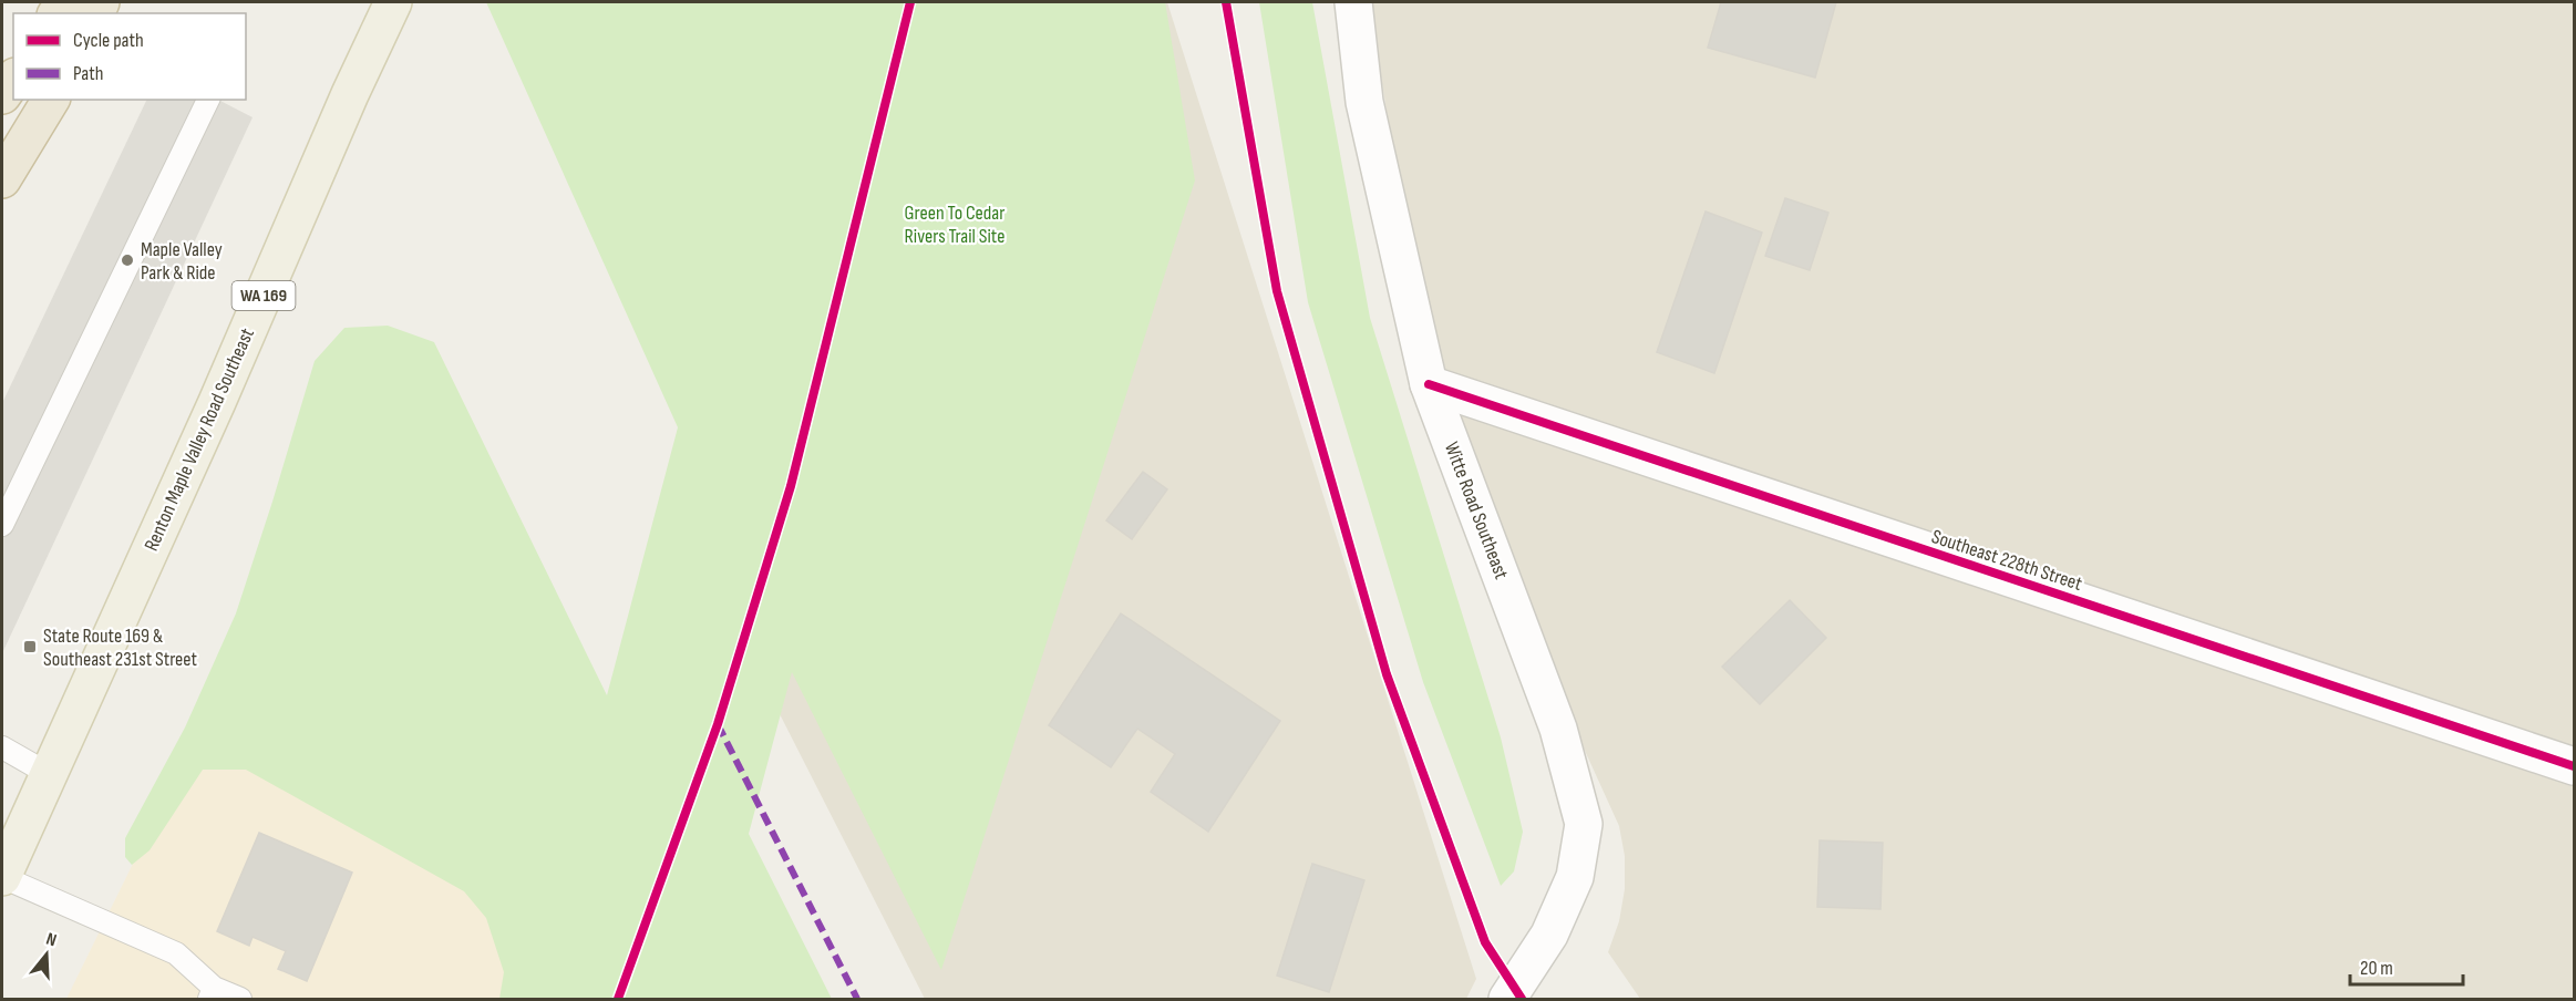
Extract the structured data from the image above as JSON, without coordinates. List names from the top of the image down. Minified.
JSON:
{"streets":{"main road":["WA 169","Renton Maple Valley Road Southeast"],"street":["Witte Road Southeast","Southeast 228th Street"]},"crossings":[["Witte Road Southeast","Southeast 228th Street"]],"parks":["Green To Cedar Rivers Trail Site"],"places":{"other":["Maple Valley Park & Ride"],"transit":["State Route 169 & Southeast 231st Street"]},"legend":["Cycle path","Path"],"scale_bar":"20 m","north":"top"}
